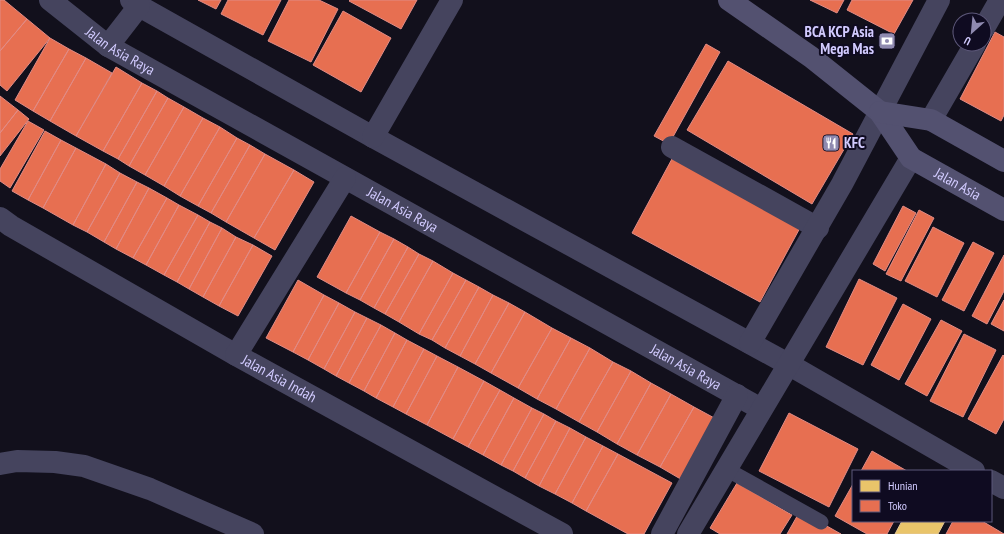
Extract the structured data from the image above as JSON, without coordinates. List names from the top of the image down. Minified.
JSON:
{"streets":{"main road":["Jalan Asia"],"street":["Jalan Asia Raya","Jalan Asia Indah"]},"places":{"bank":["BCA KCP Asia Mega Mas"],"restaurant":["KFC"]},"legend":["Hunian","Toko"],"north":"bottom left"}
